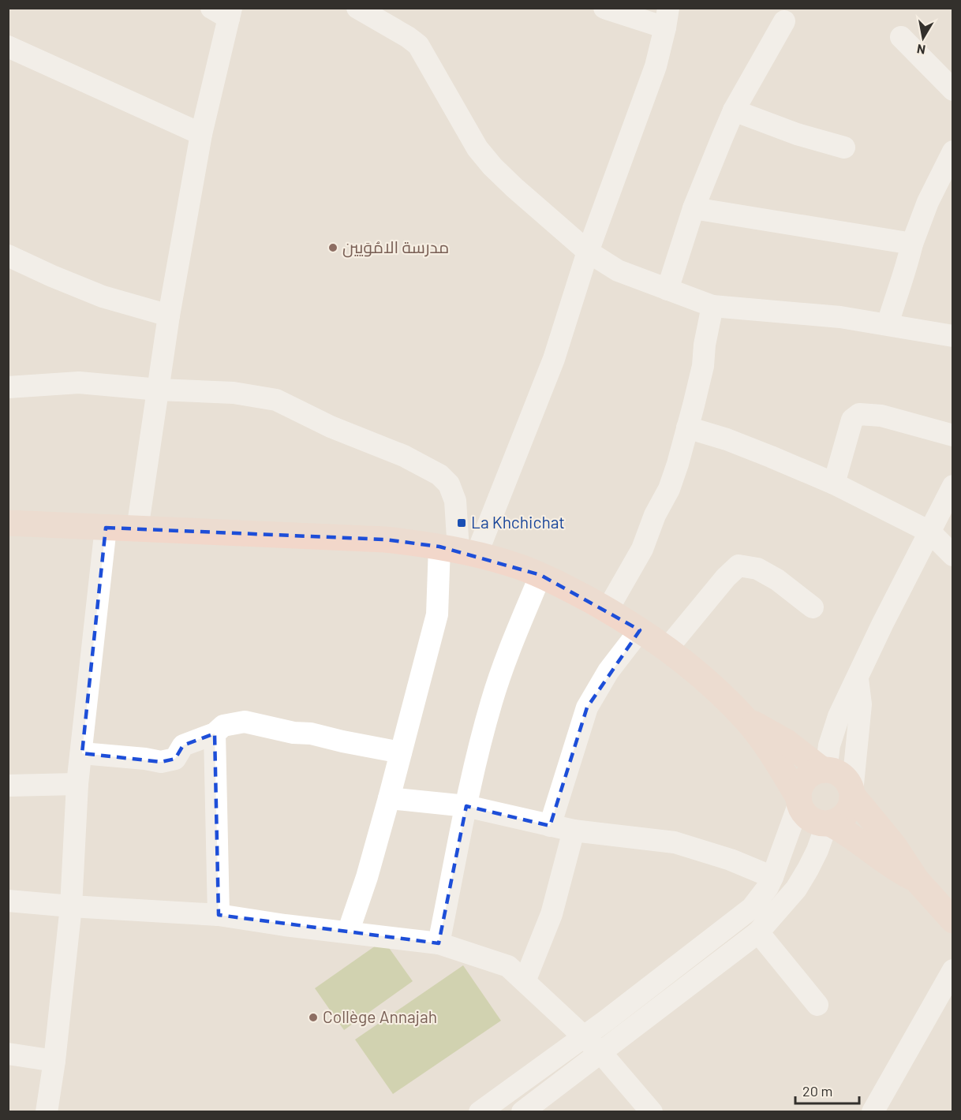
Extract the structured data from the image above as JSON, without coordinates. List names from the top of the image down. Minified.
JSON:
{"places":{"other":["مدرسة الامُوَيين","Collège Annajah"],"transit":["La Khchichat"]},"scale_bar":"20 m","north":"bottom"}
